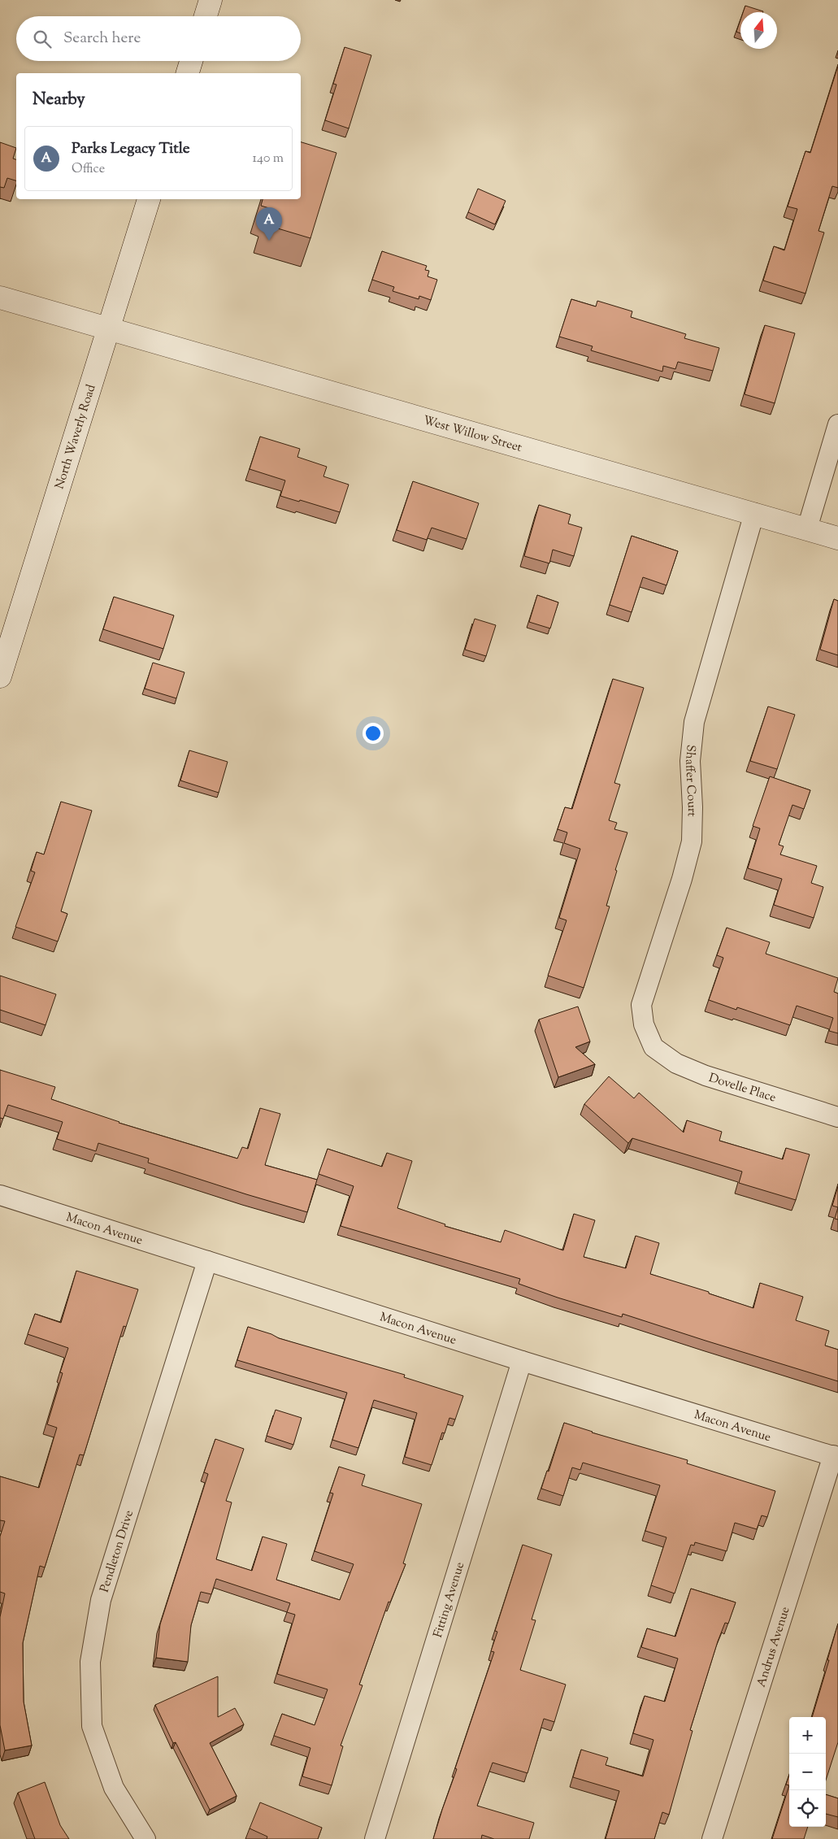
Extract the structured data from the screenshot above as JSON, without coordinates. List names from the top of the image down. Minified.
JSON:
{"streets":{"street":["West Willow Street","North Waverly Road","Shaffer Court","Dovelle Place","Macon Avenue","Pendleton Drive","Fitting Avenue","Andrus Avenue"]},"crossings":[["West Willow Street","North Waverly Road"],["West Willow Street","Shaffer Court"],["Shaffer Court","Dovelle Place"],["Macon Avenue","Pendleton Drive"],["Macon Avenue","Fitting Avenue"],["Macon Avenue","Andrus Avenue"]],"north":"top","page":{"search":"Search here","heading":"Nearby","list":[{"mark":"A","name":"Parks Legacy Title","note":"Office","value":"140 m"}],"pins":"A","map_buttons":["+","−"]}}
